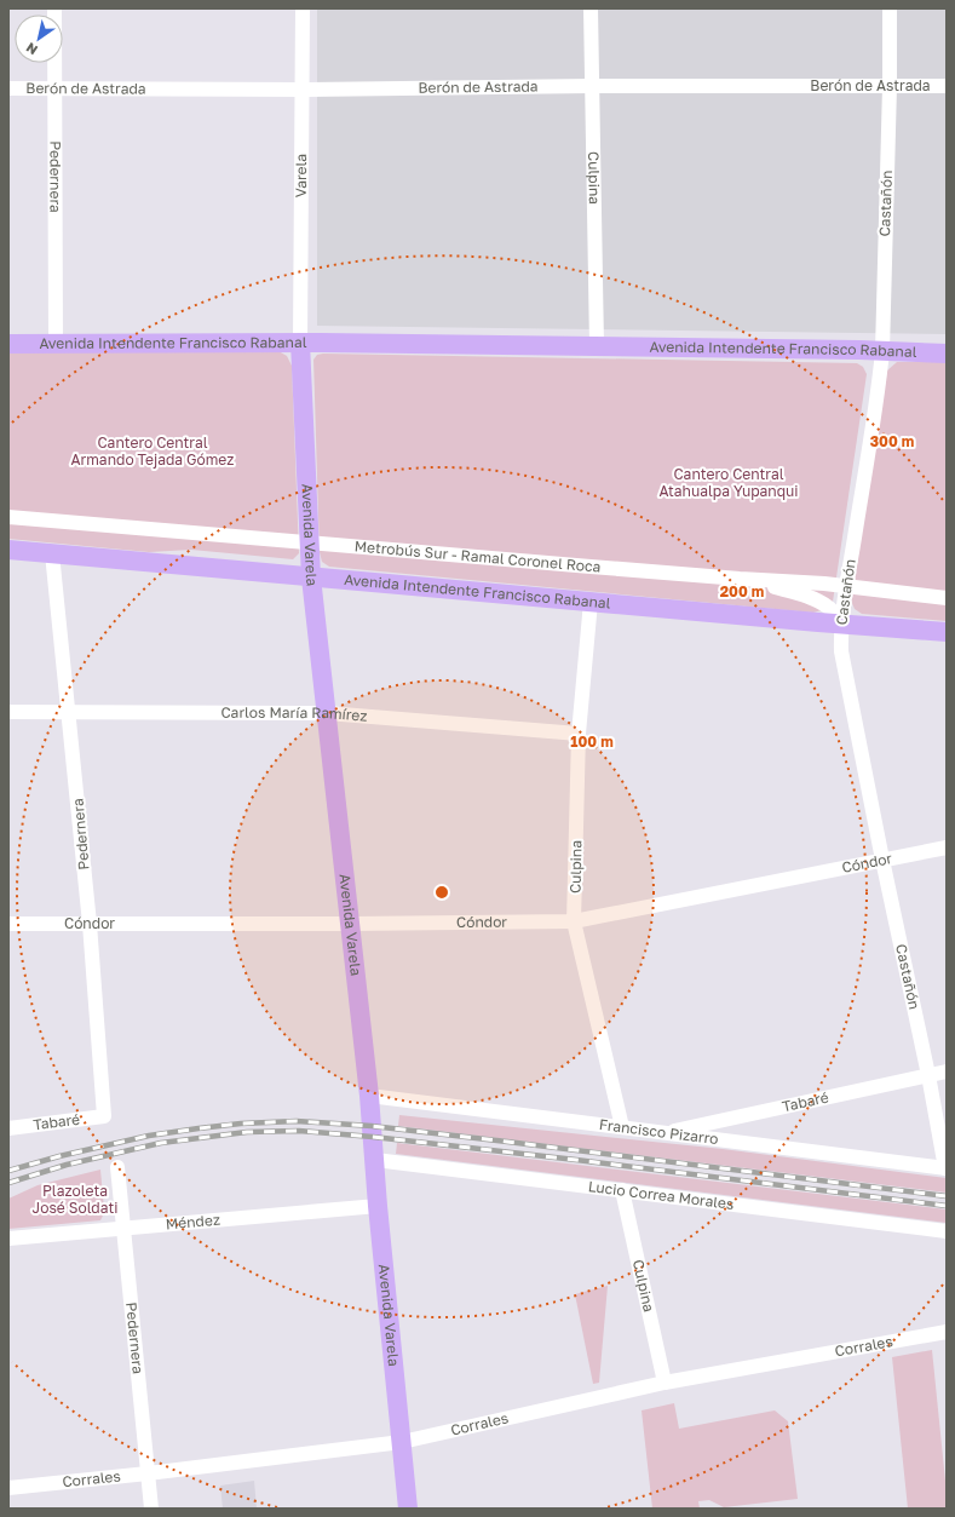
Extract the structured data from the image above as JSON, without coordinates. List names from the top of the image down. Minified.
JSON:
{"streets":{"main road":["Avenida Intendente Francisco Rabanal","Avenida Varela"],"street":["Berón de Astrada","Varela","Pedernera","Culpina","Castañón","Metrobús Sur - Ramal Coronel Roca","Carlos María Ramírez","Cóndor","Tabaré","Francisco Pizarro","Lucio Correa Morales","Méndez","Corrales"]},"crossings":[["Berón de Astrada","Varela"],["Berón de Astrada","Pedernera"],["Berón de Astrada","Culpina"],["Berón de Astrada","Castañón"],["Varela","Avenida Intendente Francisco Rabanal"],["Varela","Avenida Varela"],["Pedernera","Avenida Intendente Francisco Rabanal"],["Pedernera","Carlos María Ramírez"],["Pedernera","Cóndor"],["Pedernera","Tabaré"],["Pedernera","Méndez"],["Pedernera","Corrales"],["Culpina","Avenida Intendente Francisco Rabanal"],["Culpina","Carlos María Ramírez"],["Culpina","Cóndor"],["Culpina","Francisco Pizarro"],["Culpina","Lucio Correa Morales"],["Culpina","Corrales"],["Castañón","Avenida Intendente Francisco Rabanal"],["Castañón","Metrobús Sur - Ramal Coronel Roca"],["Castañón","Cóndor"],["Castañón","Tabaré"],["Castañón","Francisco Pizarro"],["Avenida Intendente Francisco Rabanal","Avenida Varela"],["Avenida Varela","Metrobús Sur - Ramal Coronel Roca"],["Avenida Varela","Carlos María Ramírez"],["Avenida Varela","Cóndor"],["Avenida Varela","Francisco Pizarro"],["Avenida Varela","Lucio Correa Morales"],["Avenida Varela","Méndez"],["Avenida Varela","Corrales"],["Tabaré","Francisco Pizarro"]],"parks":["Cantero Central Armando Tejada Gómez","Cantero Central Atahualpa Yupanqui","Plazoleta José Soldati"],"north":"bottom left","rings":["300 m","200 m","100 m"]}
